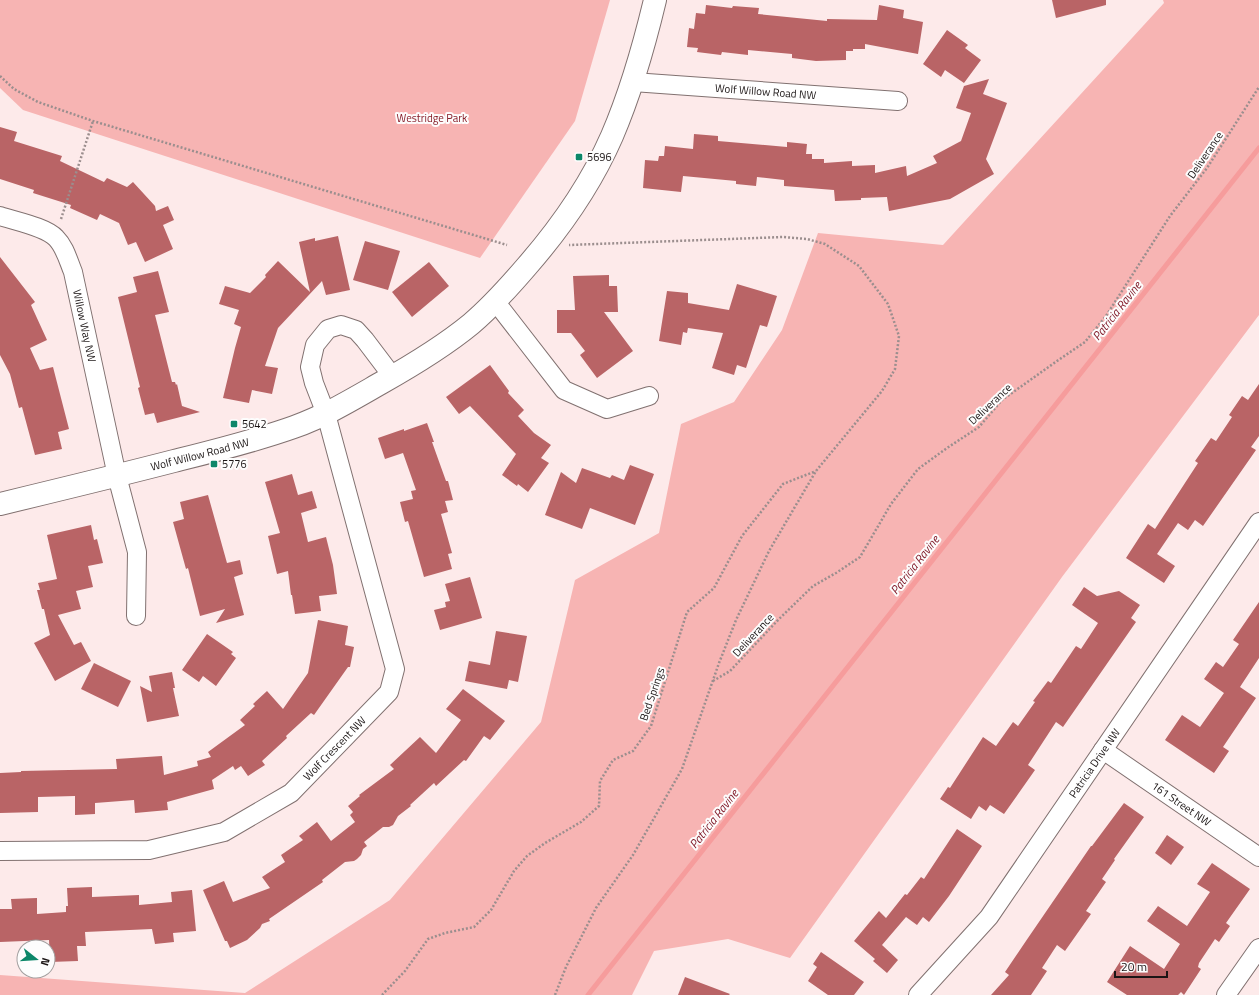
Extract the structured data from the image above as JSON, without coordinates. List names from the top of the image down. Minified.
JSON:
{"streets":{"street":["Wolf Willow Road NW","Willow Way NW","Wolf Crescent NW","Patricia Drive NW","161 Street NW"],"path":["Deliverance","Bed Springs"]},"crossings":[["Wolf Willow Road NW","Willow Way NW"],["Wolf Willow Road NW","Wolf Crescent NW"],["Patricia Drive NW","161 Street NW"]],"water":["Patricia Ravine"],"parks":["Westridge Park"],"places":{"transit":["5696","5642","5776"]},"scale_bar":"20 m","north":"right"}
